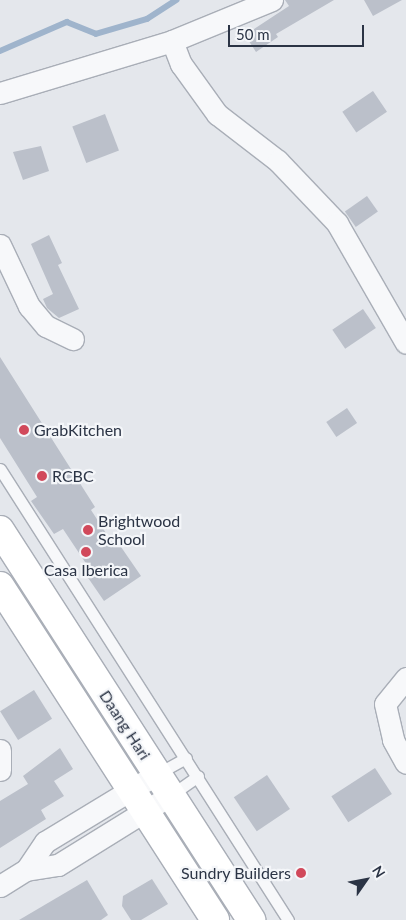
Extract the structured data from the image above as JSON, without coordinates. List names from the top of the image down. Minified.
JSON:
{"streets":{"main road":["Daang Hari"]},"places":["GrabKitchen","RCBC","Brightwood School","Casa Iberica","Sundry Builders"],"scale_bar":"50 m","north":"top right"}
